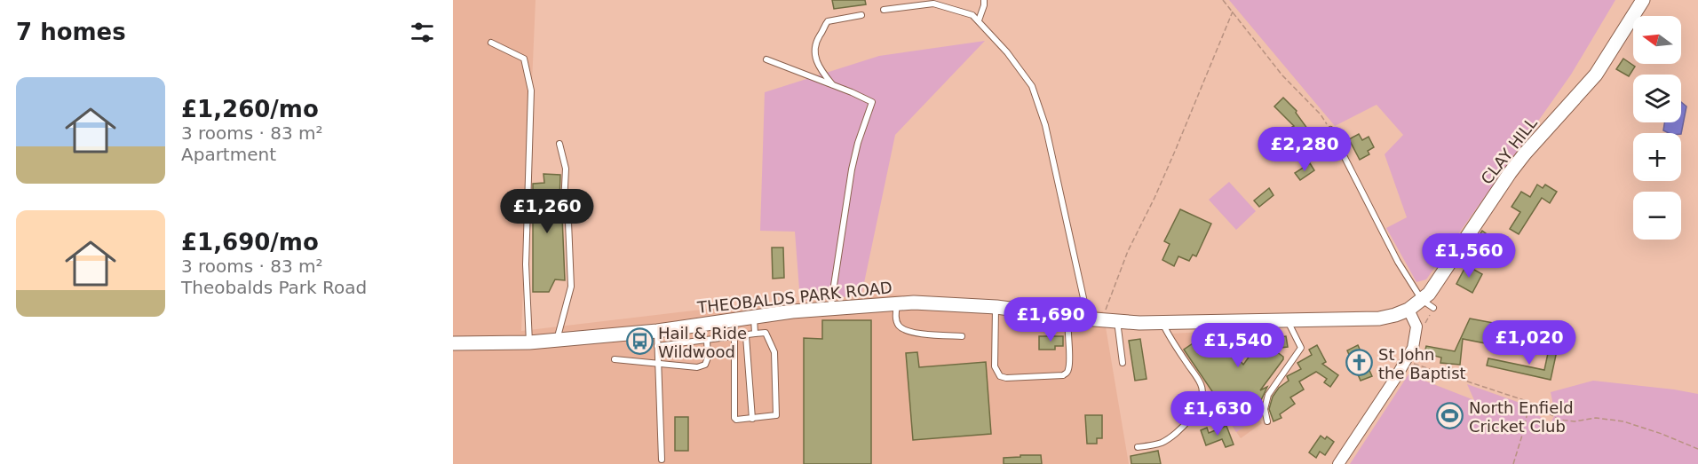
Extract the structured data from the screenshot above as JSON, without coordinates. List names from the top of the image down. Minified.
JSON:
{"streets":{"street":["CLAY HILL","THEOBALDS PARK ROAD"]},"crossings":[["CLAY HILL","THEOBALDS PARK ROAD"]],"places":{"bus stop":["Hail & Ride Wildwood"],"church":["St John the Baptist"],"sports":["North Enfield Cricket Club"]},"north":"left","page":{"heading":"7 homes","map_buttons":["+","−"],"list":[{"name":"£1,260/mo","note":"3 rooms · 83 m² · Apartment"},{"name":"£1,690/mo","note":"3 rooms · 83 m² · Theobalds Park Road"}],"price":["£2,280","£1,260","£1,560","£1,690","£1,020","£1,540","£1,630"]}}
